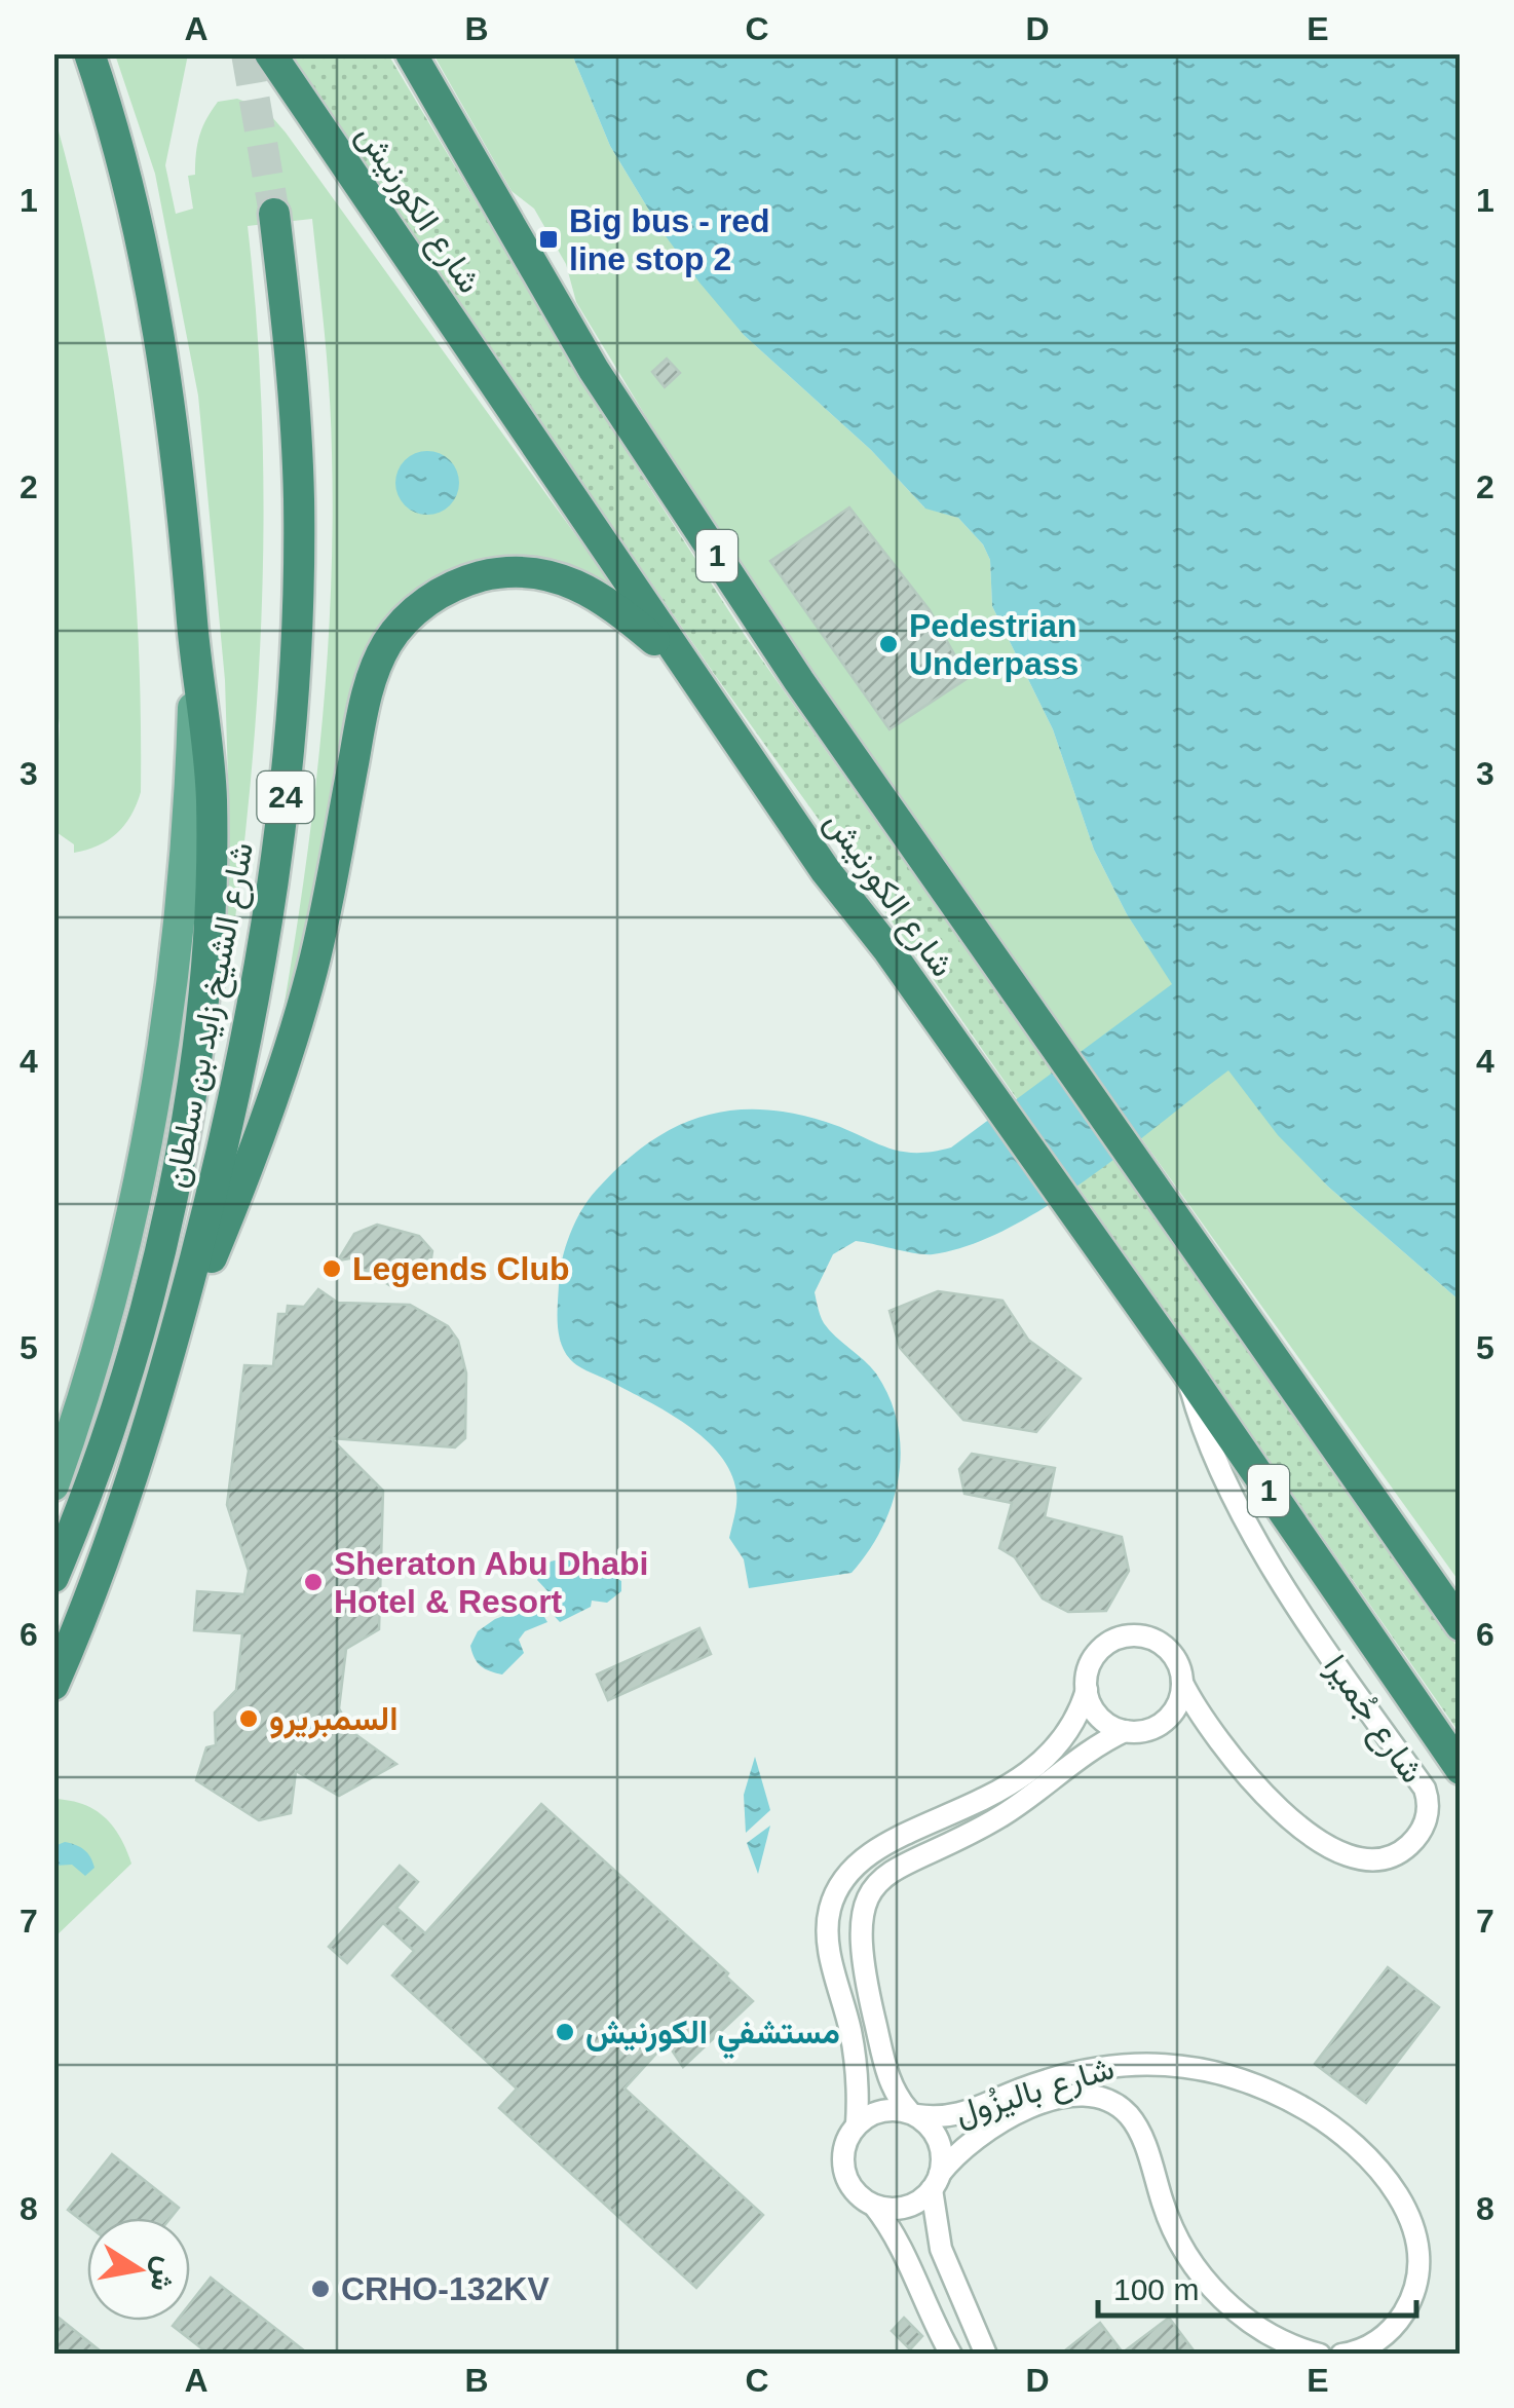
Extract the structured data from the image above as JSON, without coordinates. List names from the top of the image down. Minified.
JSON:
{"streets":{"highway":["شارع الكورنيش","1","24","شارع الشيخ زايد بن سلطان"],"street":["شارع جُميرا","شارع باليزُول"]},"crossings":[["شارع الكورنيش","شارع جُميرا"]],"places":{"transit":["Big bus - red line stop 2"],"other":["Pedestrian Underpass","Legends Club","Sheraton Abu Dhabi Hotel & Resort","السمبريرو","مستشفي الكورنيش","CRHO-132KV"]},"scale_bar":"100 m","north":"right","grid":{"columns":["A","B","C","D","E"],"rows":["1","2","3","4","5","6","7","8"]}}
